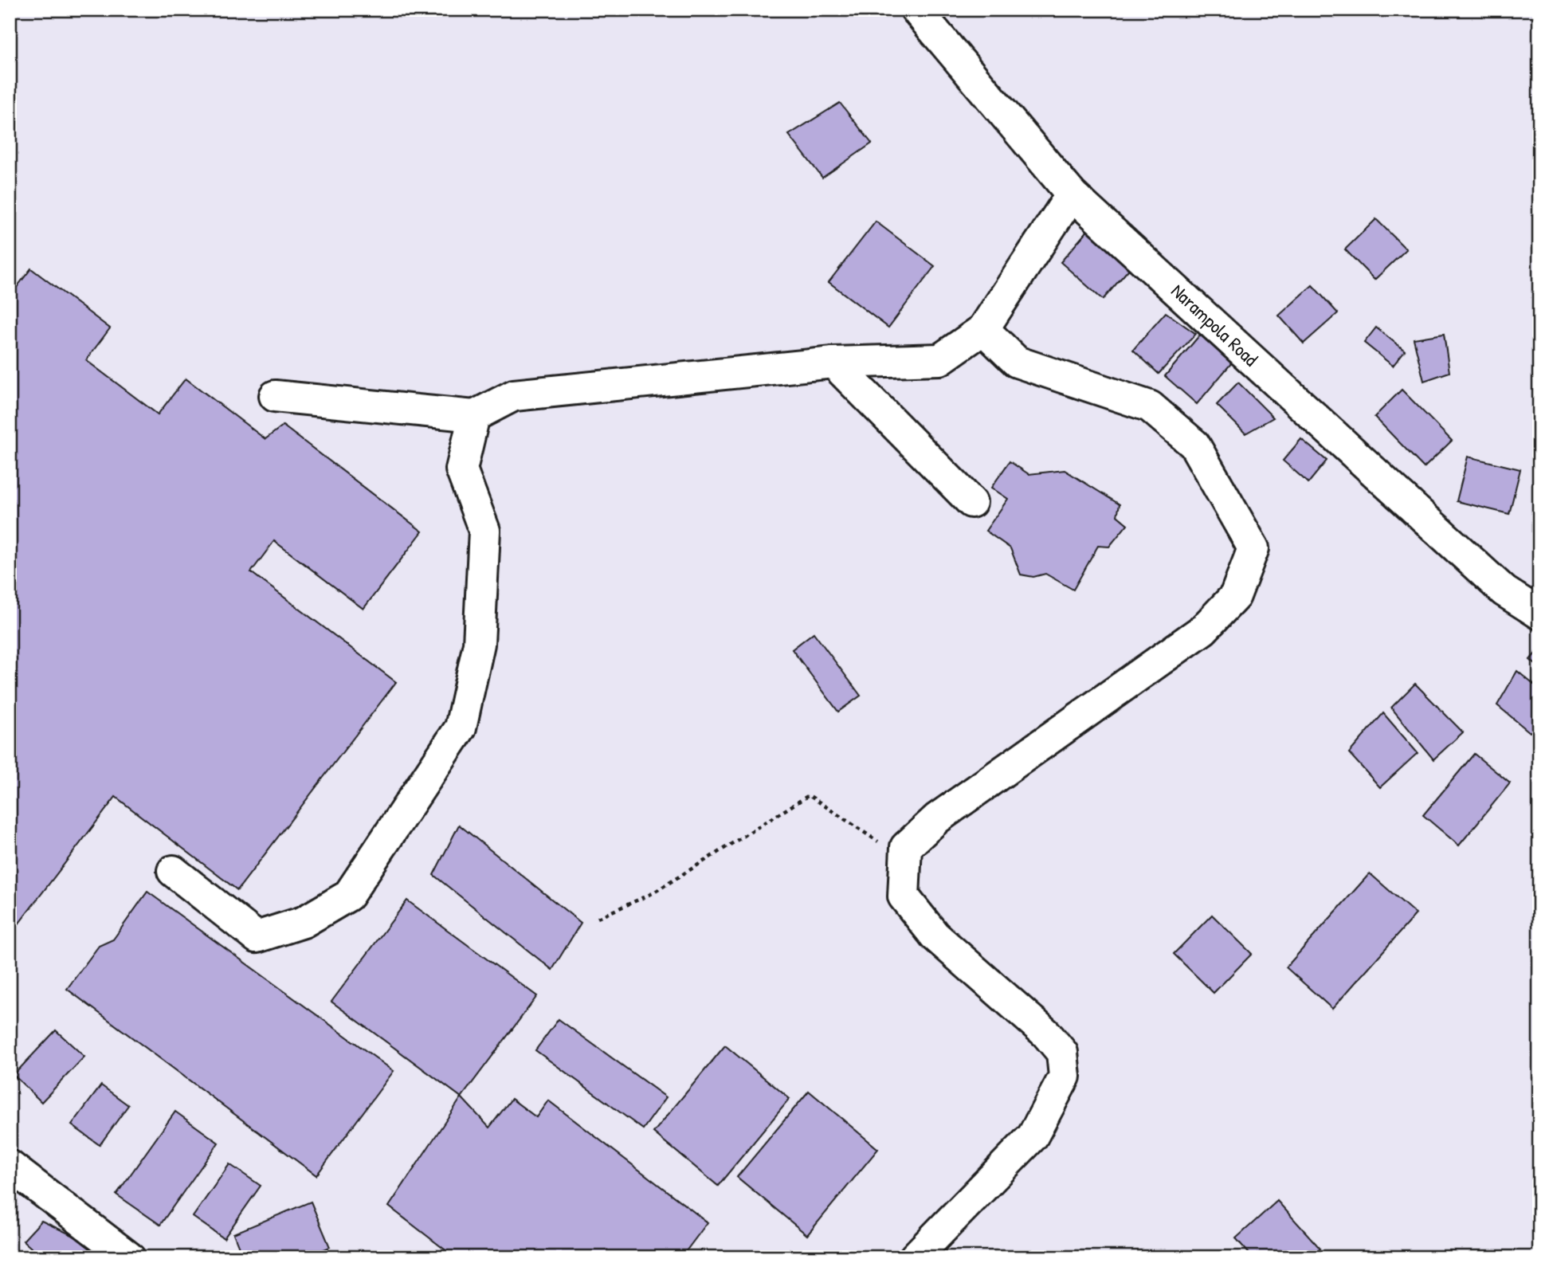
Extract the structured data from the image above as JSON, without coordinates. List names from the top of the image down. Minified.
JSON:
{"streets":{"street":["Narampola Road"]}}
